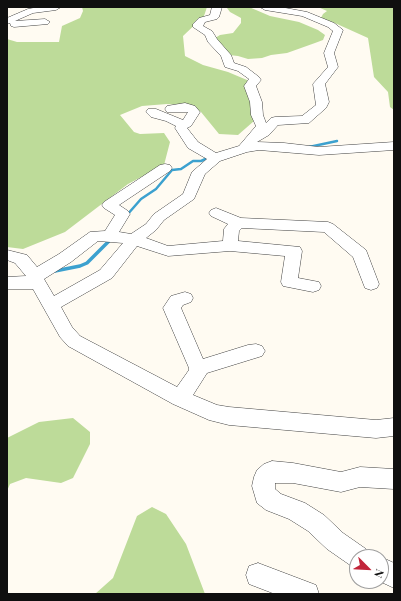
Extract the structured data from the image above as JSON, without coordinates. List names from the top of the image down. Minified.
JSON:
{"north":"bottom right"}
